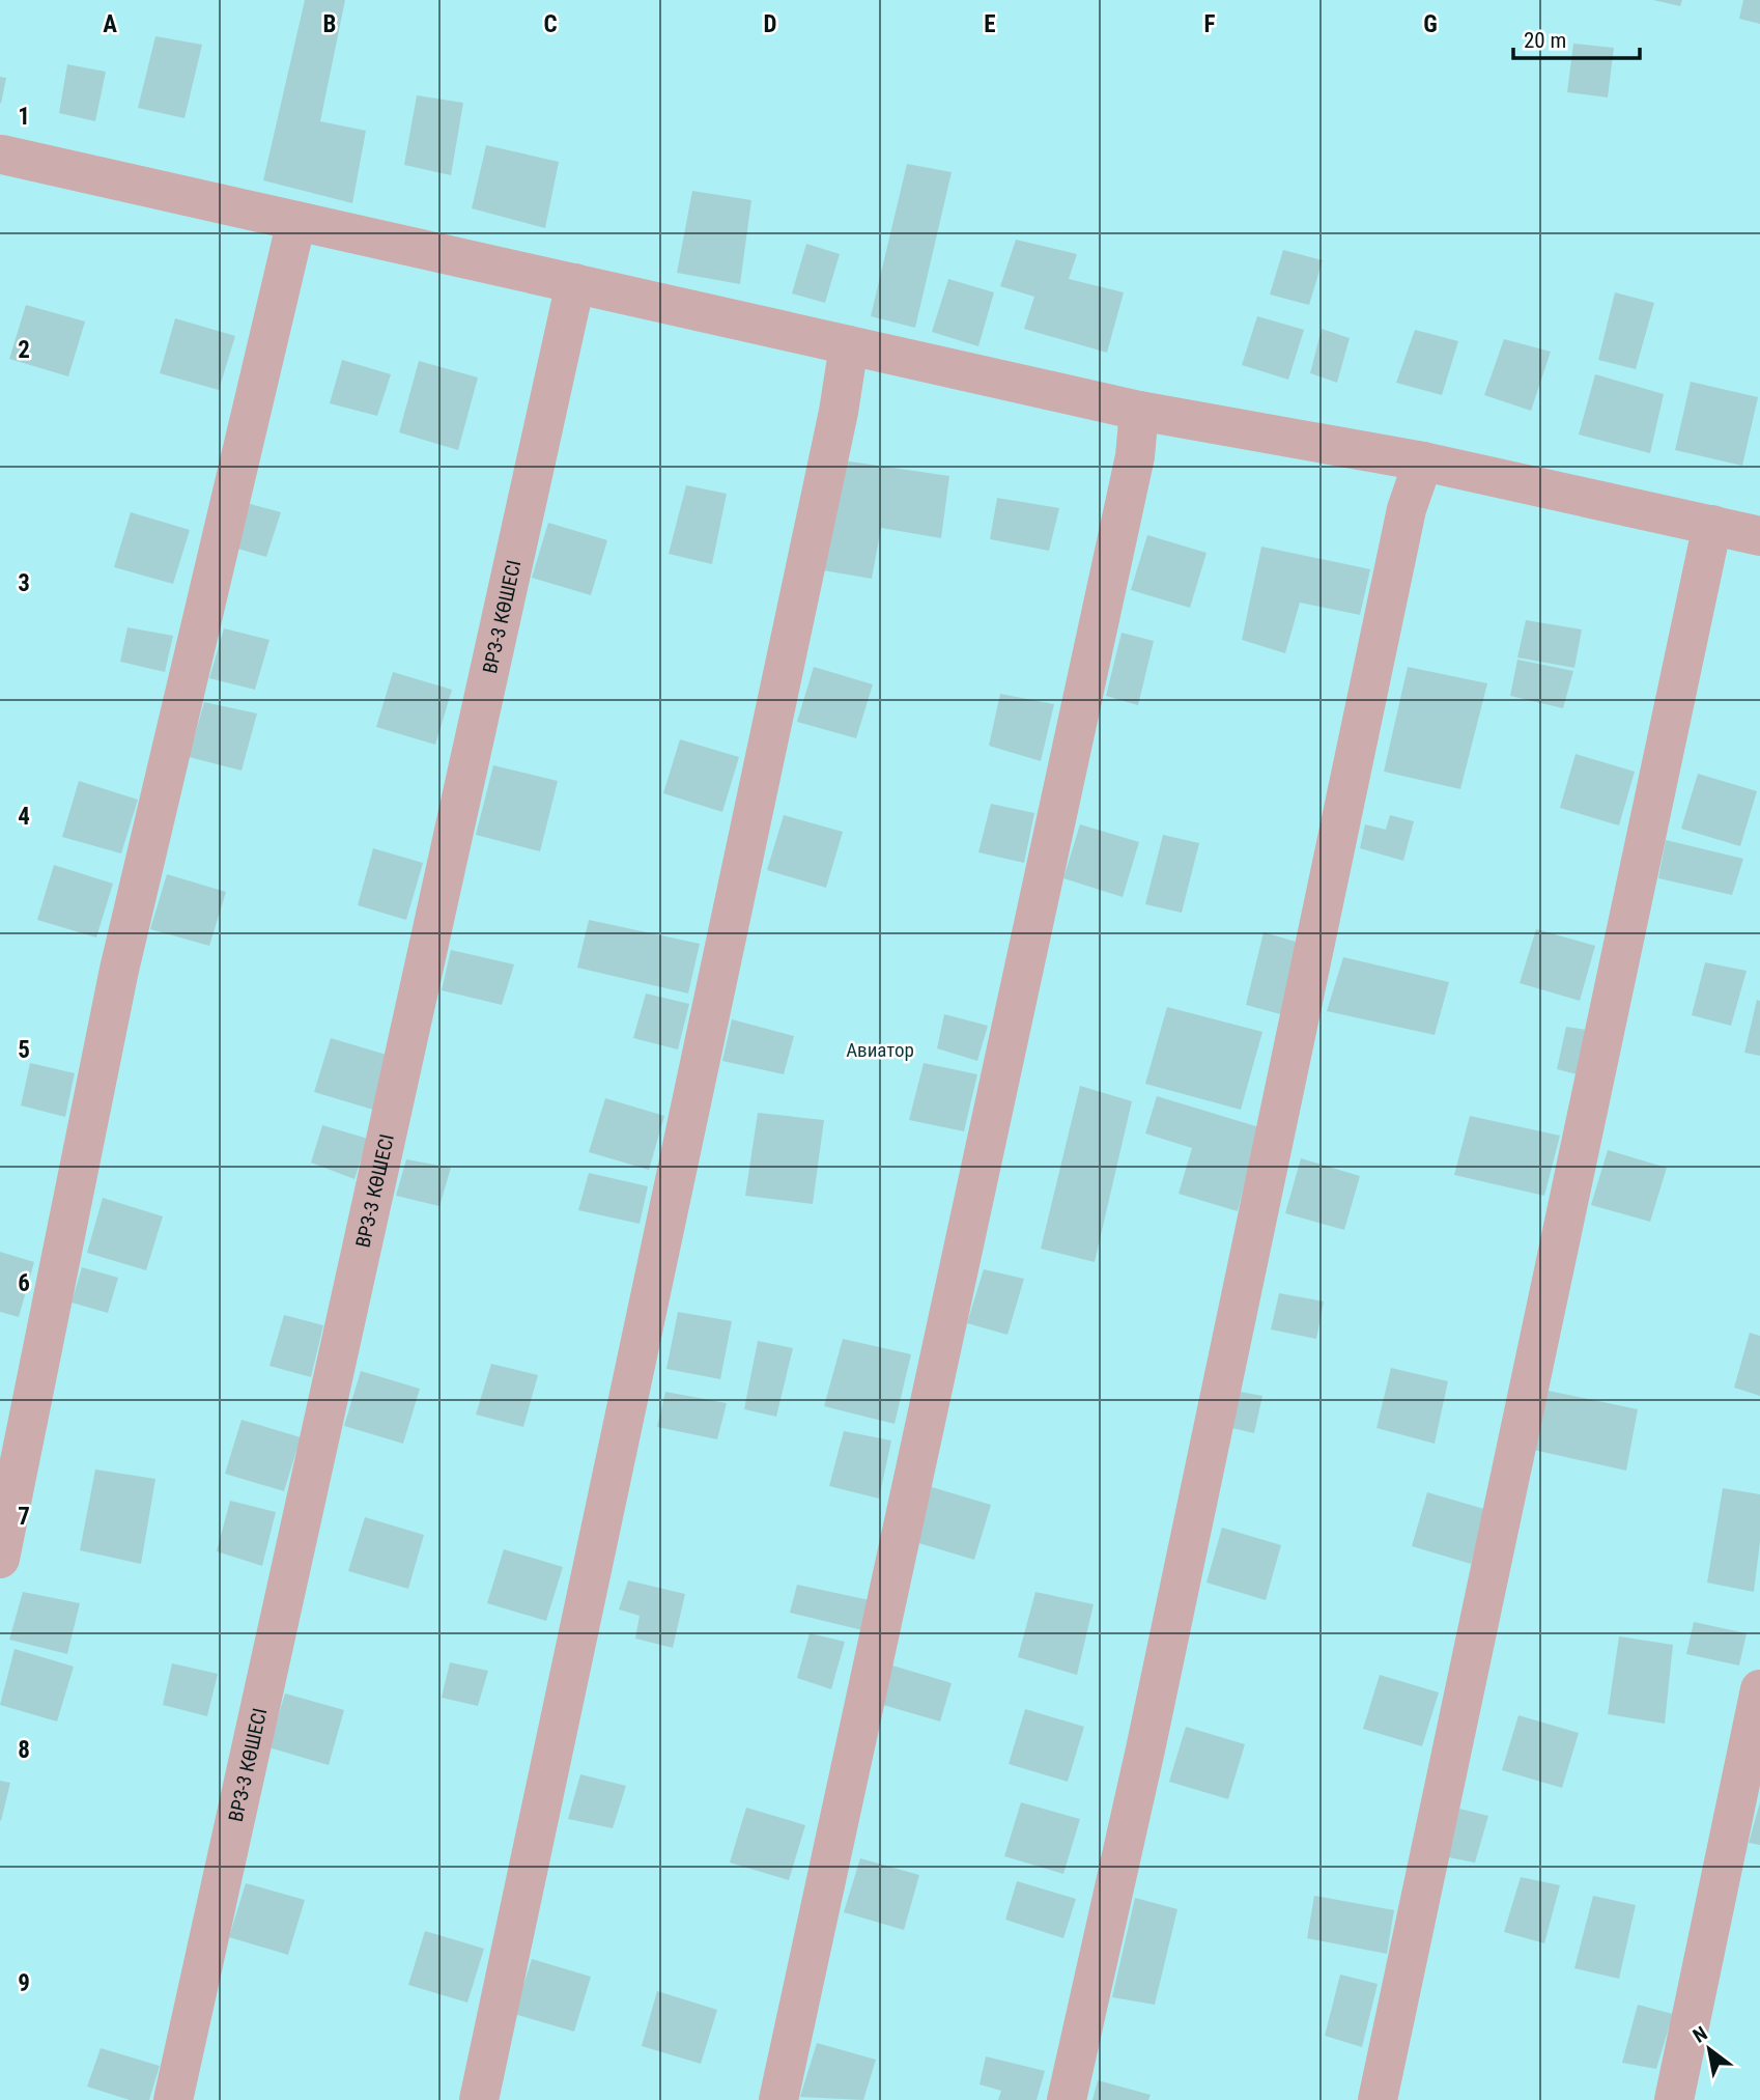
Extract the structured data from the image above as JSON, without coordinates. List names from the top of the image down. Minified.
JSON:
{"streets":{"street":["ВРЗ-3 КӨШЕСІ"]},"parks":["Авиатор"],"scale_bar":"20 m","north":"top left","grid":{"columns":["A","B","C","D","E","F","G"],"rows":["1","2","3","4","5","6","7","8","9"]}}
